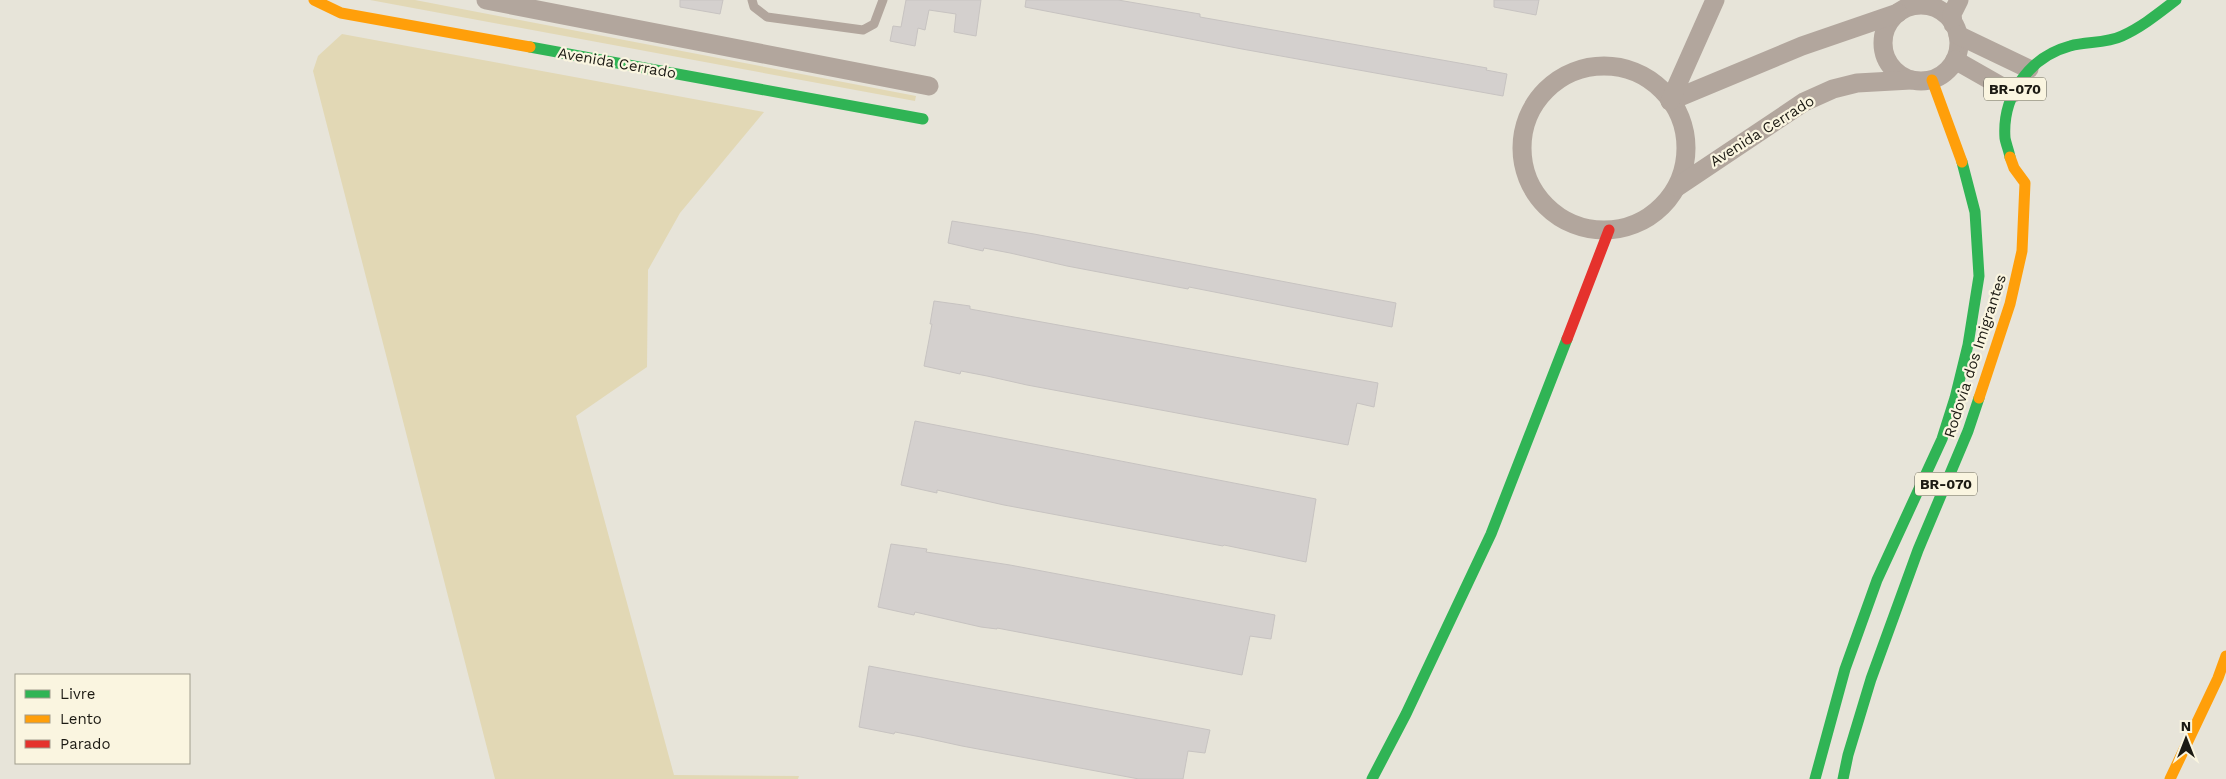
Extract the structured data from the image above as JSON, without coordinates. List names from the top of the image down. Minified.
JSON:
{"streets":{"main road":["Avenida Cerrado","BR-070","Rodovia dos Imigrantes"]},"legend":["Livre","Lento","Parado"],"north":"top"}
